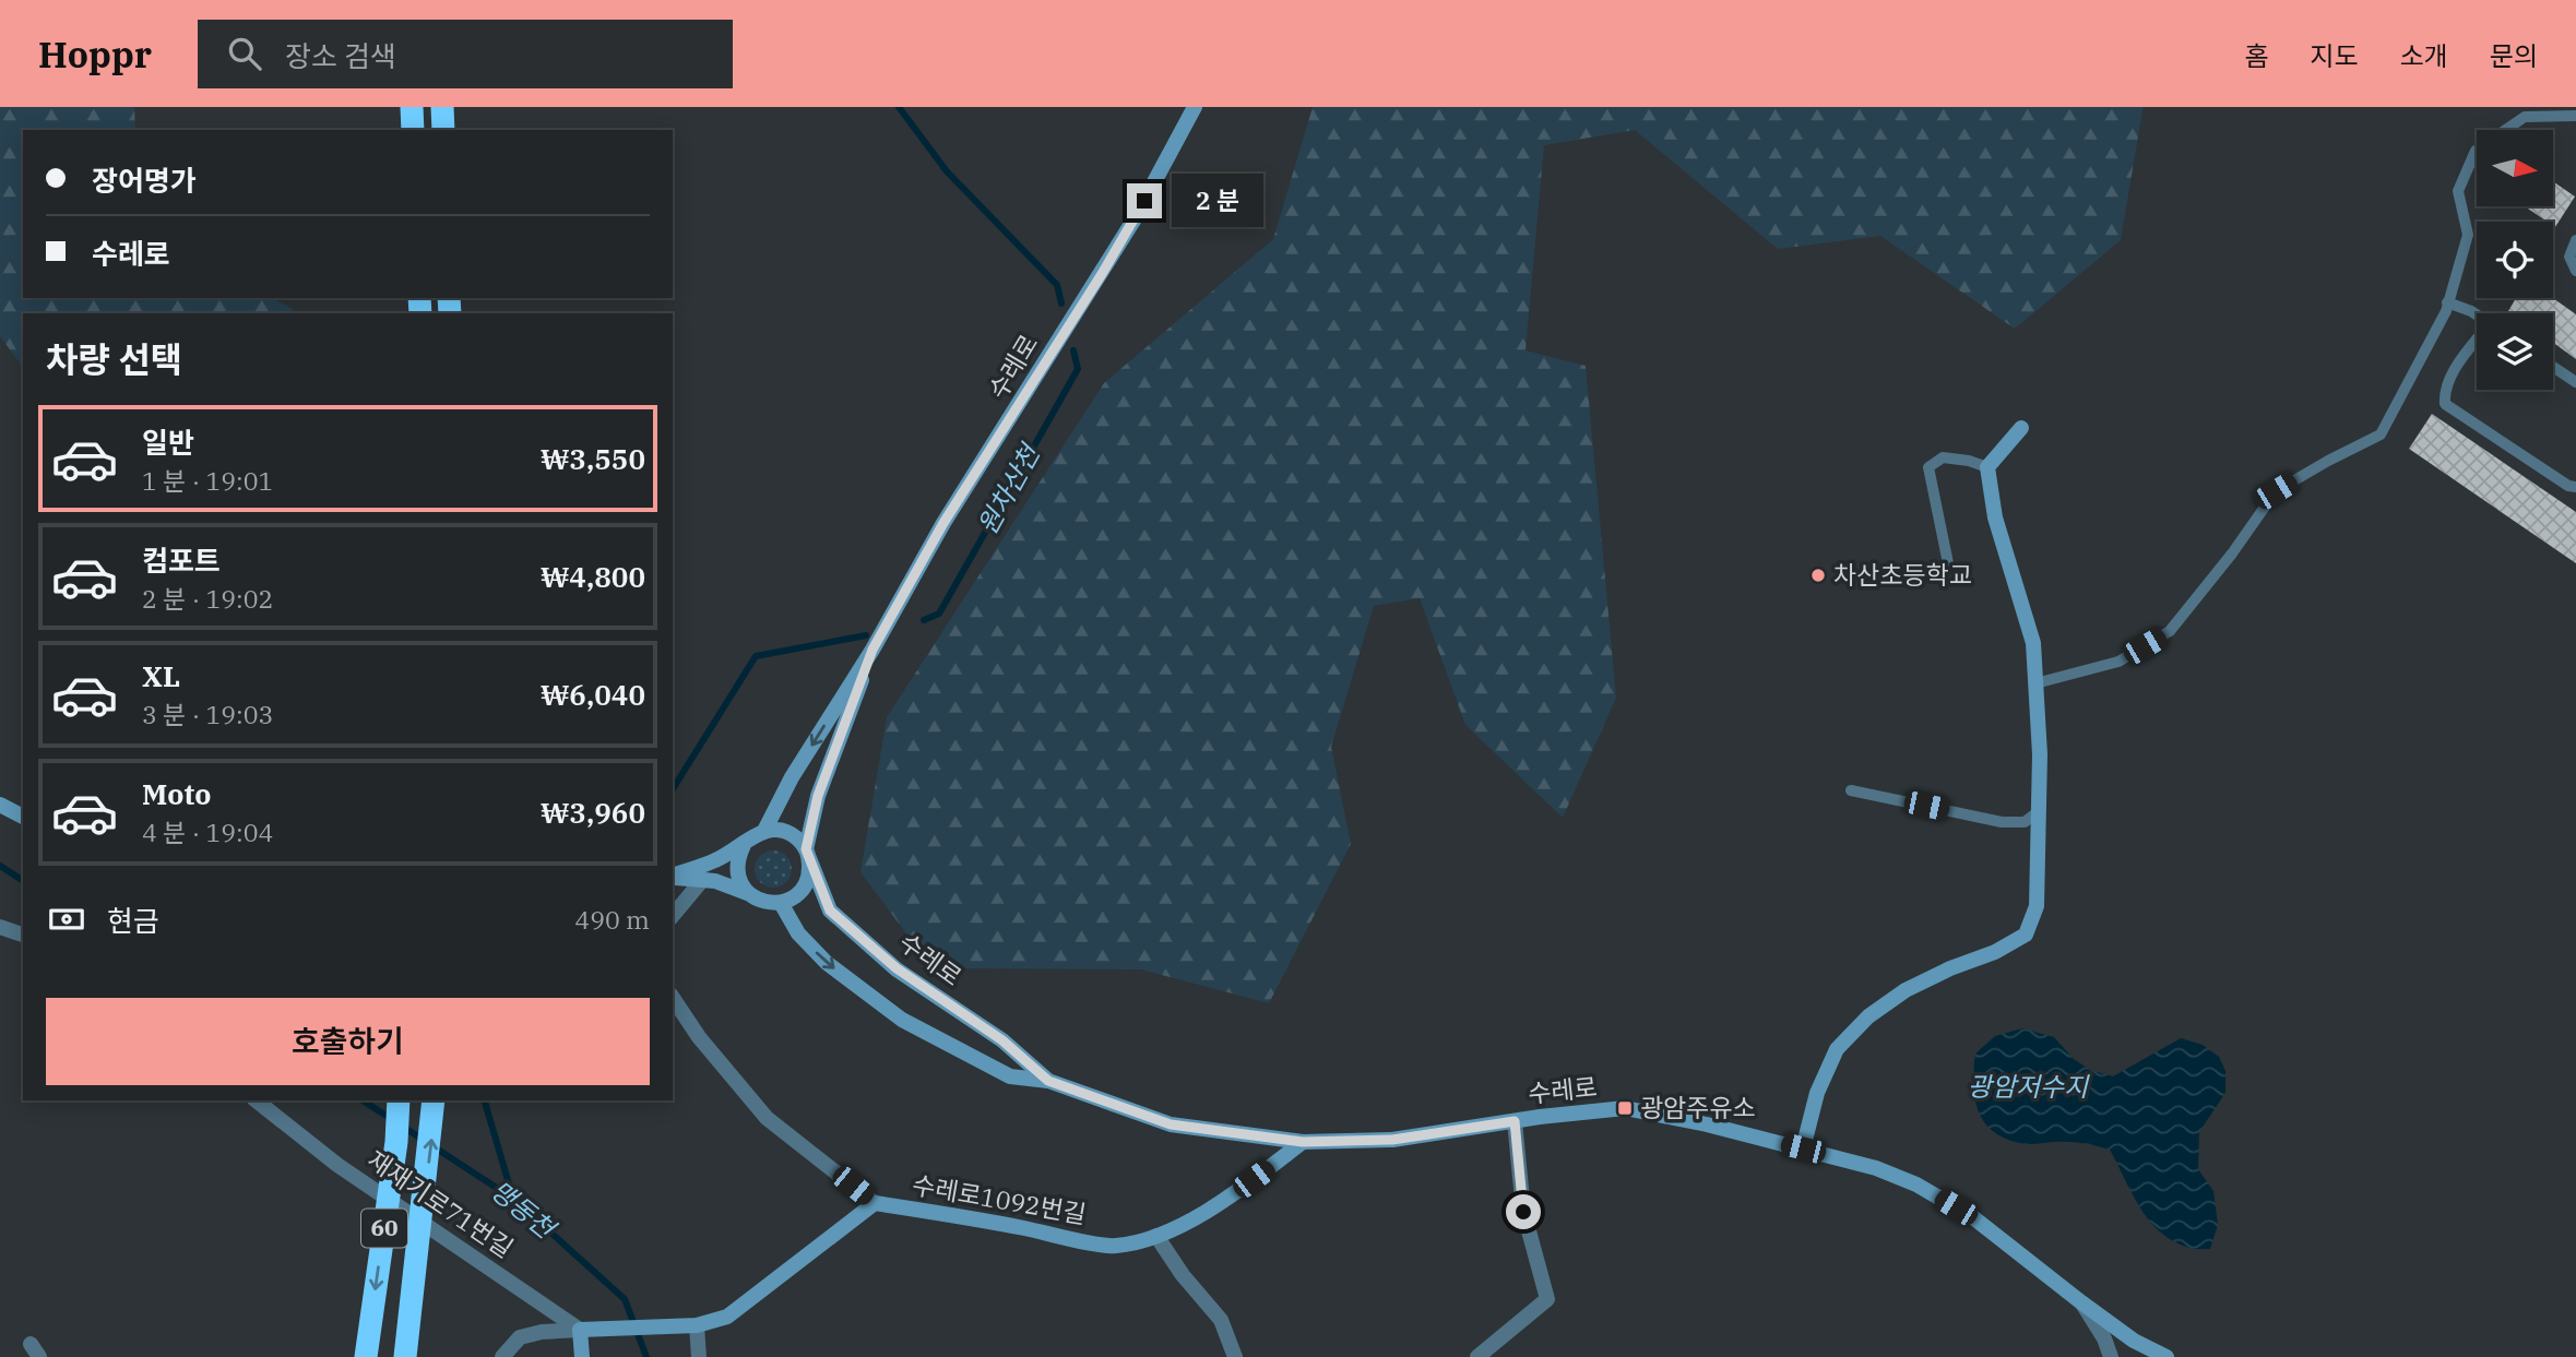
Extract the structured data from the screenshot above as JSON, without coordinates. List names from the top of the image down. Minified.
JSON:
{"streets":{"highway":["60"],"main road":["수레로","수레로1092번길"],"street":["재재기로71번길"]},"crossings":[["수레로","수레로1092번길"],["수레로1092번길","재재기로71번길"]],"water":["원차산천","광암저수지","맹동천"],"places":{"other":["차산초등학교"],"transit":["광암주유소"]},"north":"right","page":{"header":"Hoppr","search":"장소 검색","nav":["홈","지도","소개","문의"],"banner":["장어명가","수레로"],"bubble":"2 분","heading":"차량 선택","list":[{"name":"일반","note":"1 분 · 19:01","value":"₩3,550"},{"name":"컴포트","note":"2 분 · 19:02","value":"₩4,800"},{"name":"XL","note":"3 분 · 19:03","value":"₩6,040"},{"name":"Moto","note":"4 분 · 19:04","value":"₩3,960"}],"pay":["현금","490 m"],"buttons":"호출하기"}}
